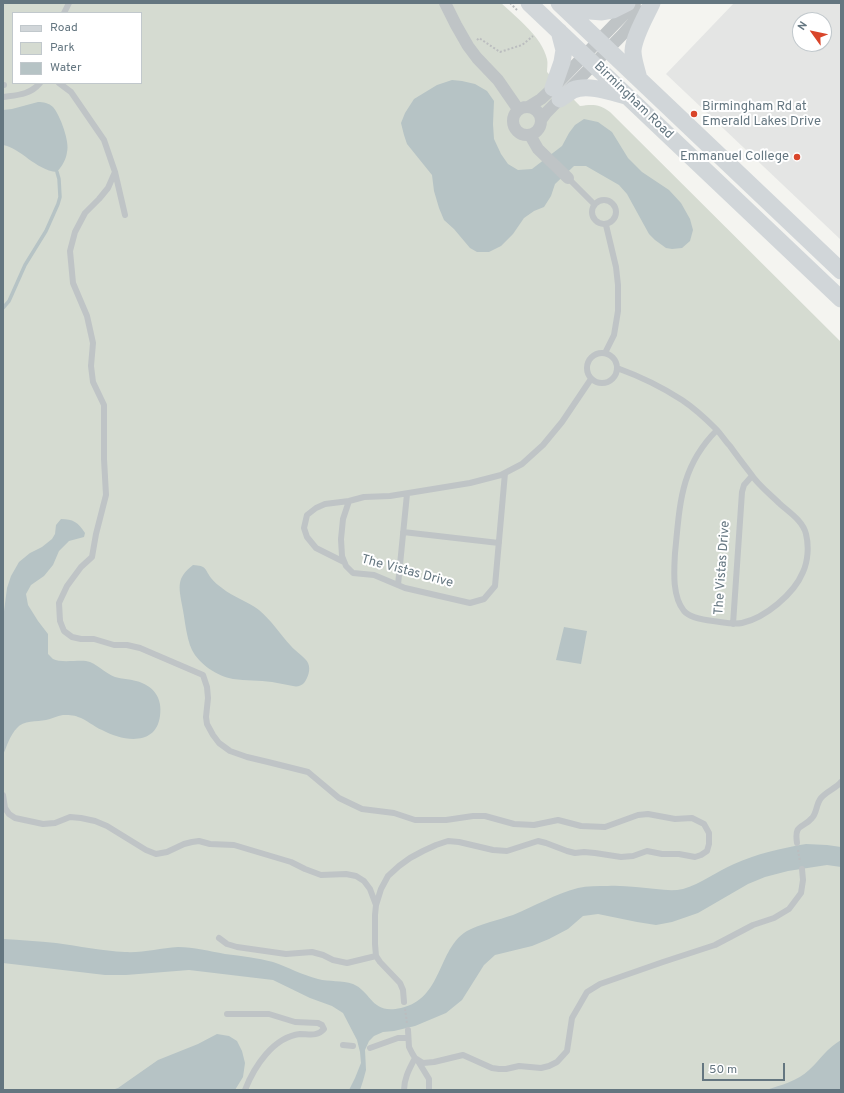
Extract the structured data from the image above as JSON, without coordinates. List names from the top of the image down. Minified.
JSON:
{"streets":{"street":["Birmingham Road"],"lane":["The Vistas Drive"]},"places":["Birmingham Rd at Emerald Lakes Drive","Emmanuel College"],"legend":["Road","Park","Water"],"scale_bar":"50 m","north":"top left"}
